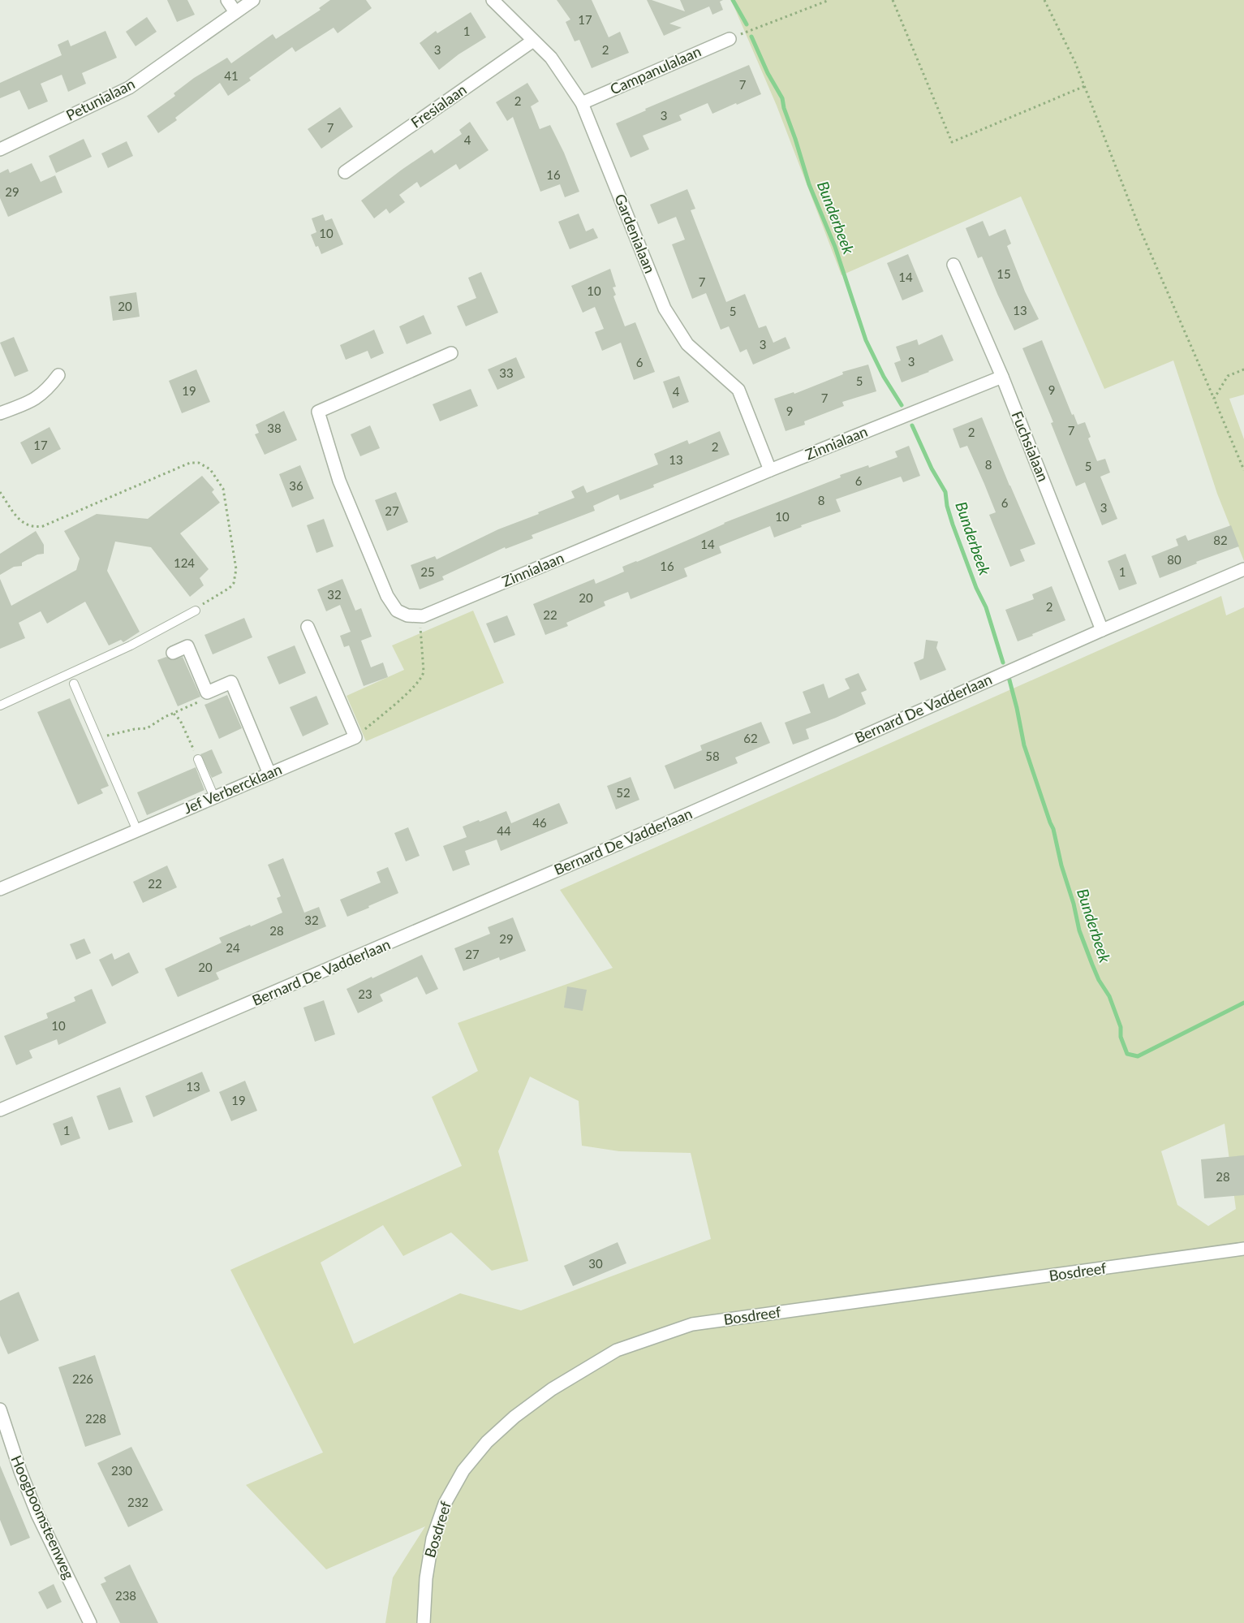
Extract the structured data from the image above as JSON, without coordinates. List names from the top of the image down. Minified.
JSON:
{"streets":{"street":["Campanulalaan","Petunialaan","Fresialaan","Gardenialaan","Zinnialaan","Fuchsialaan","Bernard De Vadderlaan","Jef Verbercklaan","Bosdreef","Hoogboomsteenweg"]},"crossings":[["Campanulalaan","Gardenialaan"],["Fresialaan","Gardenialaan"],["Gardenialaan","Zinnialaan"],["Zinnialaan","Fuchsialaan"],["Fuchsialaan","Bernard De Vadderlaan"]],"water":["Bunderbeek"],"house_numbers":["17","1","3","2","41","7","2","3","7","4","16","29","10","15","14","7","10","20","13","5","3","3","6","33","5","9","19","4","7","9","38","7","2","17","2","13","8","5","6","36","8","6","3","27","10","82","14","80","124","16","25","1","32","20","2","22","62","58","52","46","44","22","32","28","29","24","27","20","23","10","13","19","1","28","30","226","228","230","232","238"]}
